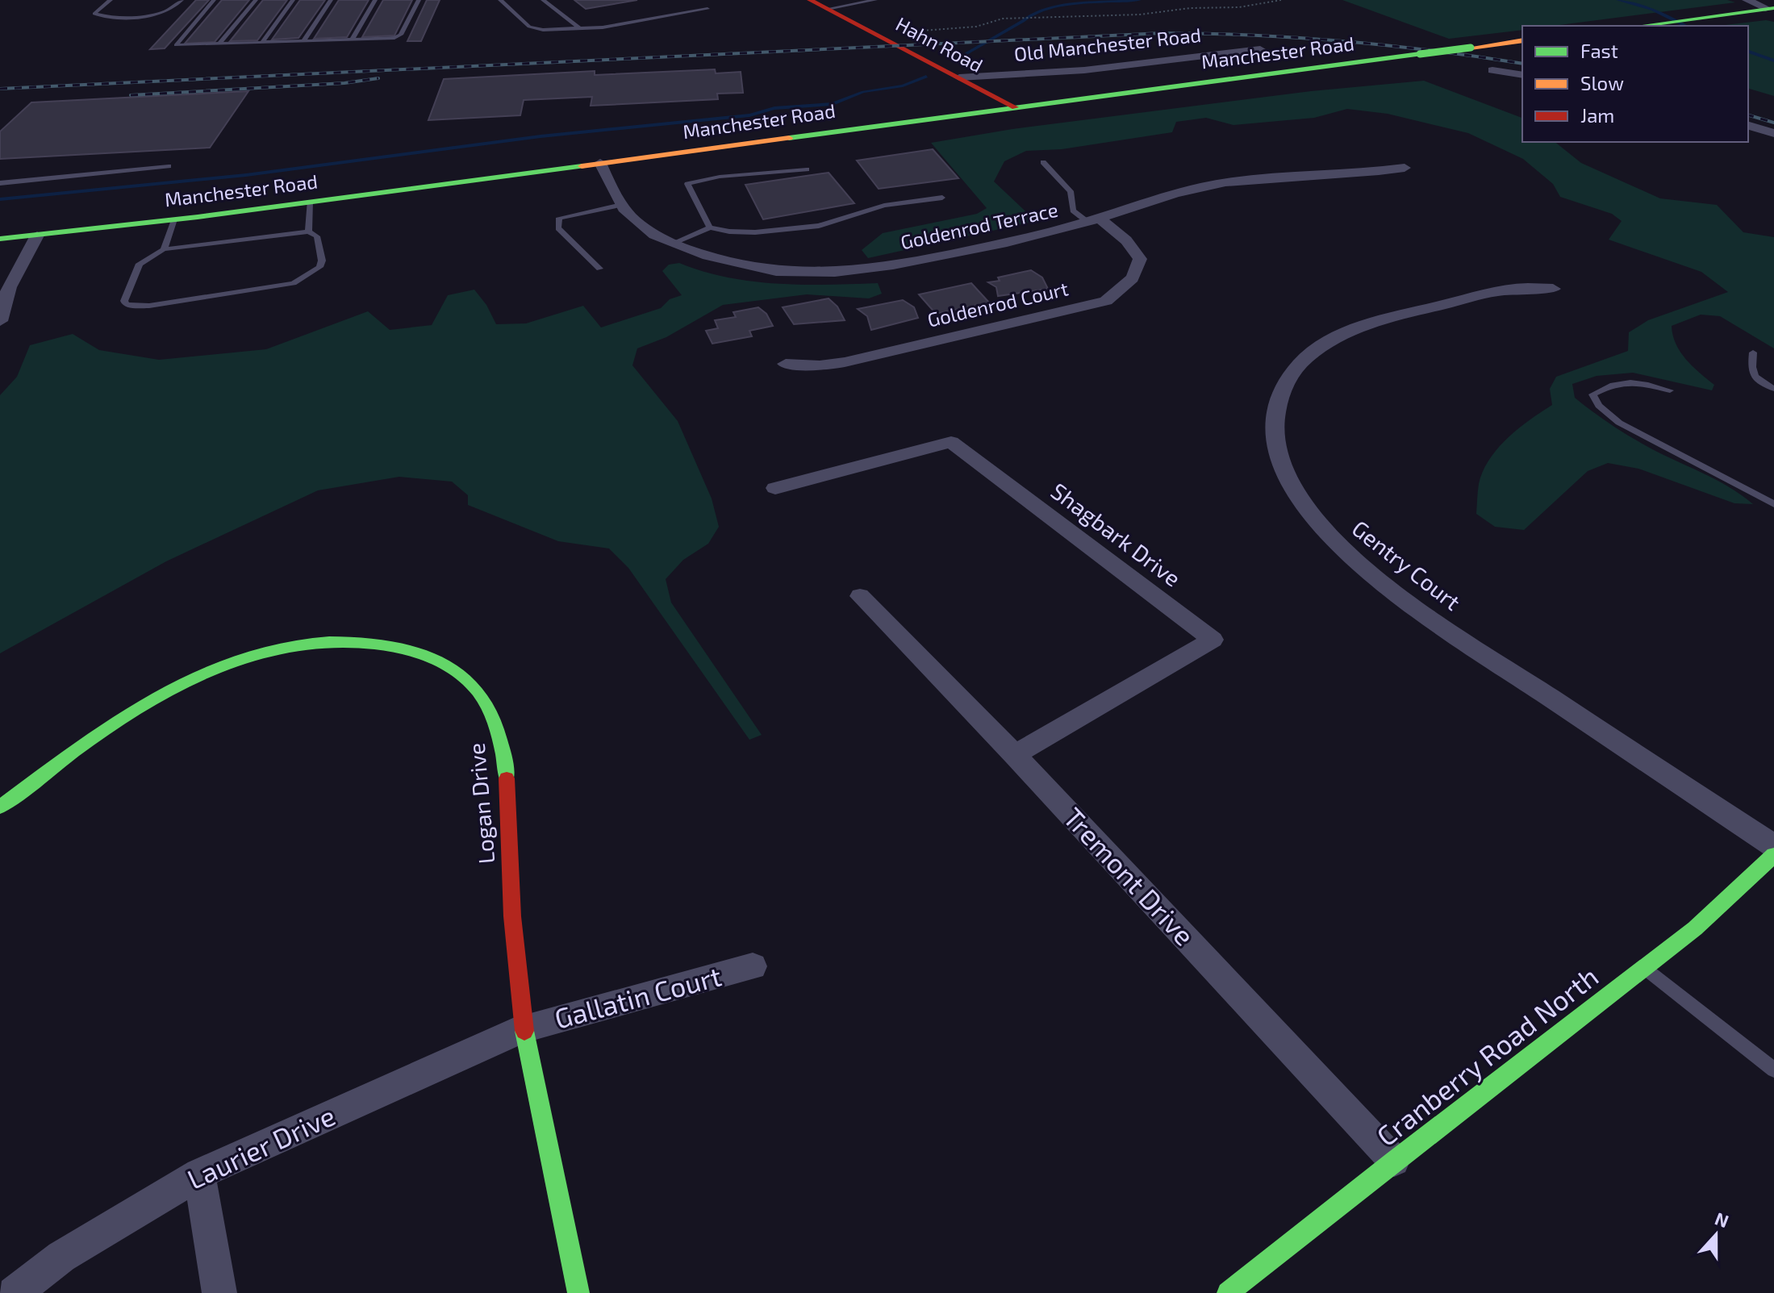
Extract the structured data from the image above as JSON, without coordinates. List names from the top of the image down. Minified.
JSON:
{"streets":{"main road":["Hahn Road","Manchester Road","Logan Drive","Cranberry Road North"],"street":["Old Manchester Road","Goldenrod Terrace","Goldenrod Court","Shagbark Drive","Gentry Court","Tremont Drive","Gallatin Court","Laurier Drive"]},"crossings":[["Hahn Road","Old Manchester Road"],["Hahn Road","Manchester Road"],["Manchester Road","Goldenrod Terrace"],["Goldenrod Terrace","Goldenrod Court"],["Shagbark Drive","Tremont Drive"],["Logan Drive","Gallatin Court"],["Logan Drive","Laurier Drive"],["Tremont Drive","Cranberry Road North"],["Gallatin Court","Laurier Drive"]],"legend":["Fast","Slow","Jam"],"north":"top"}
